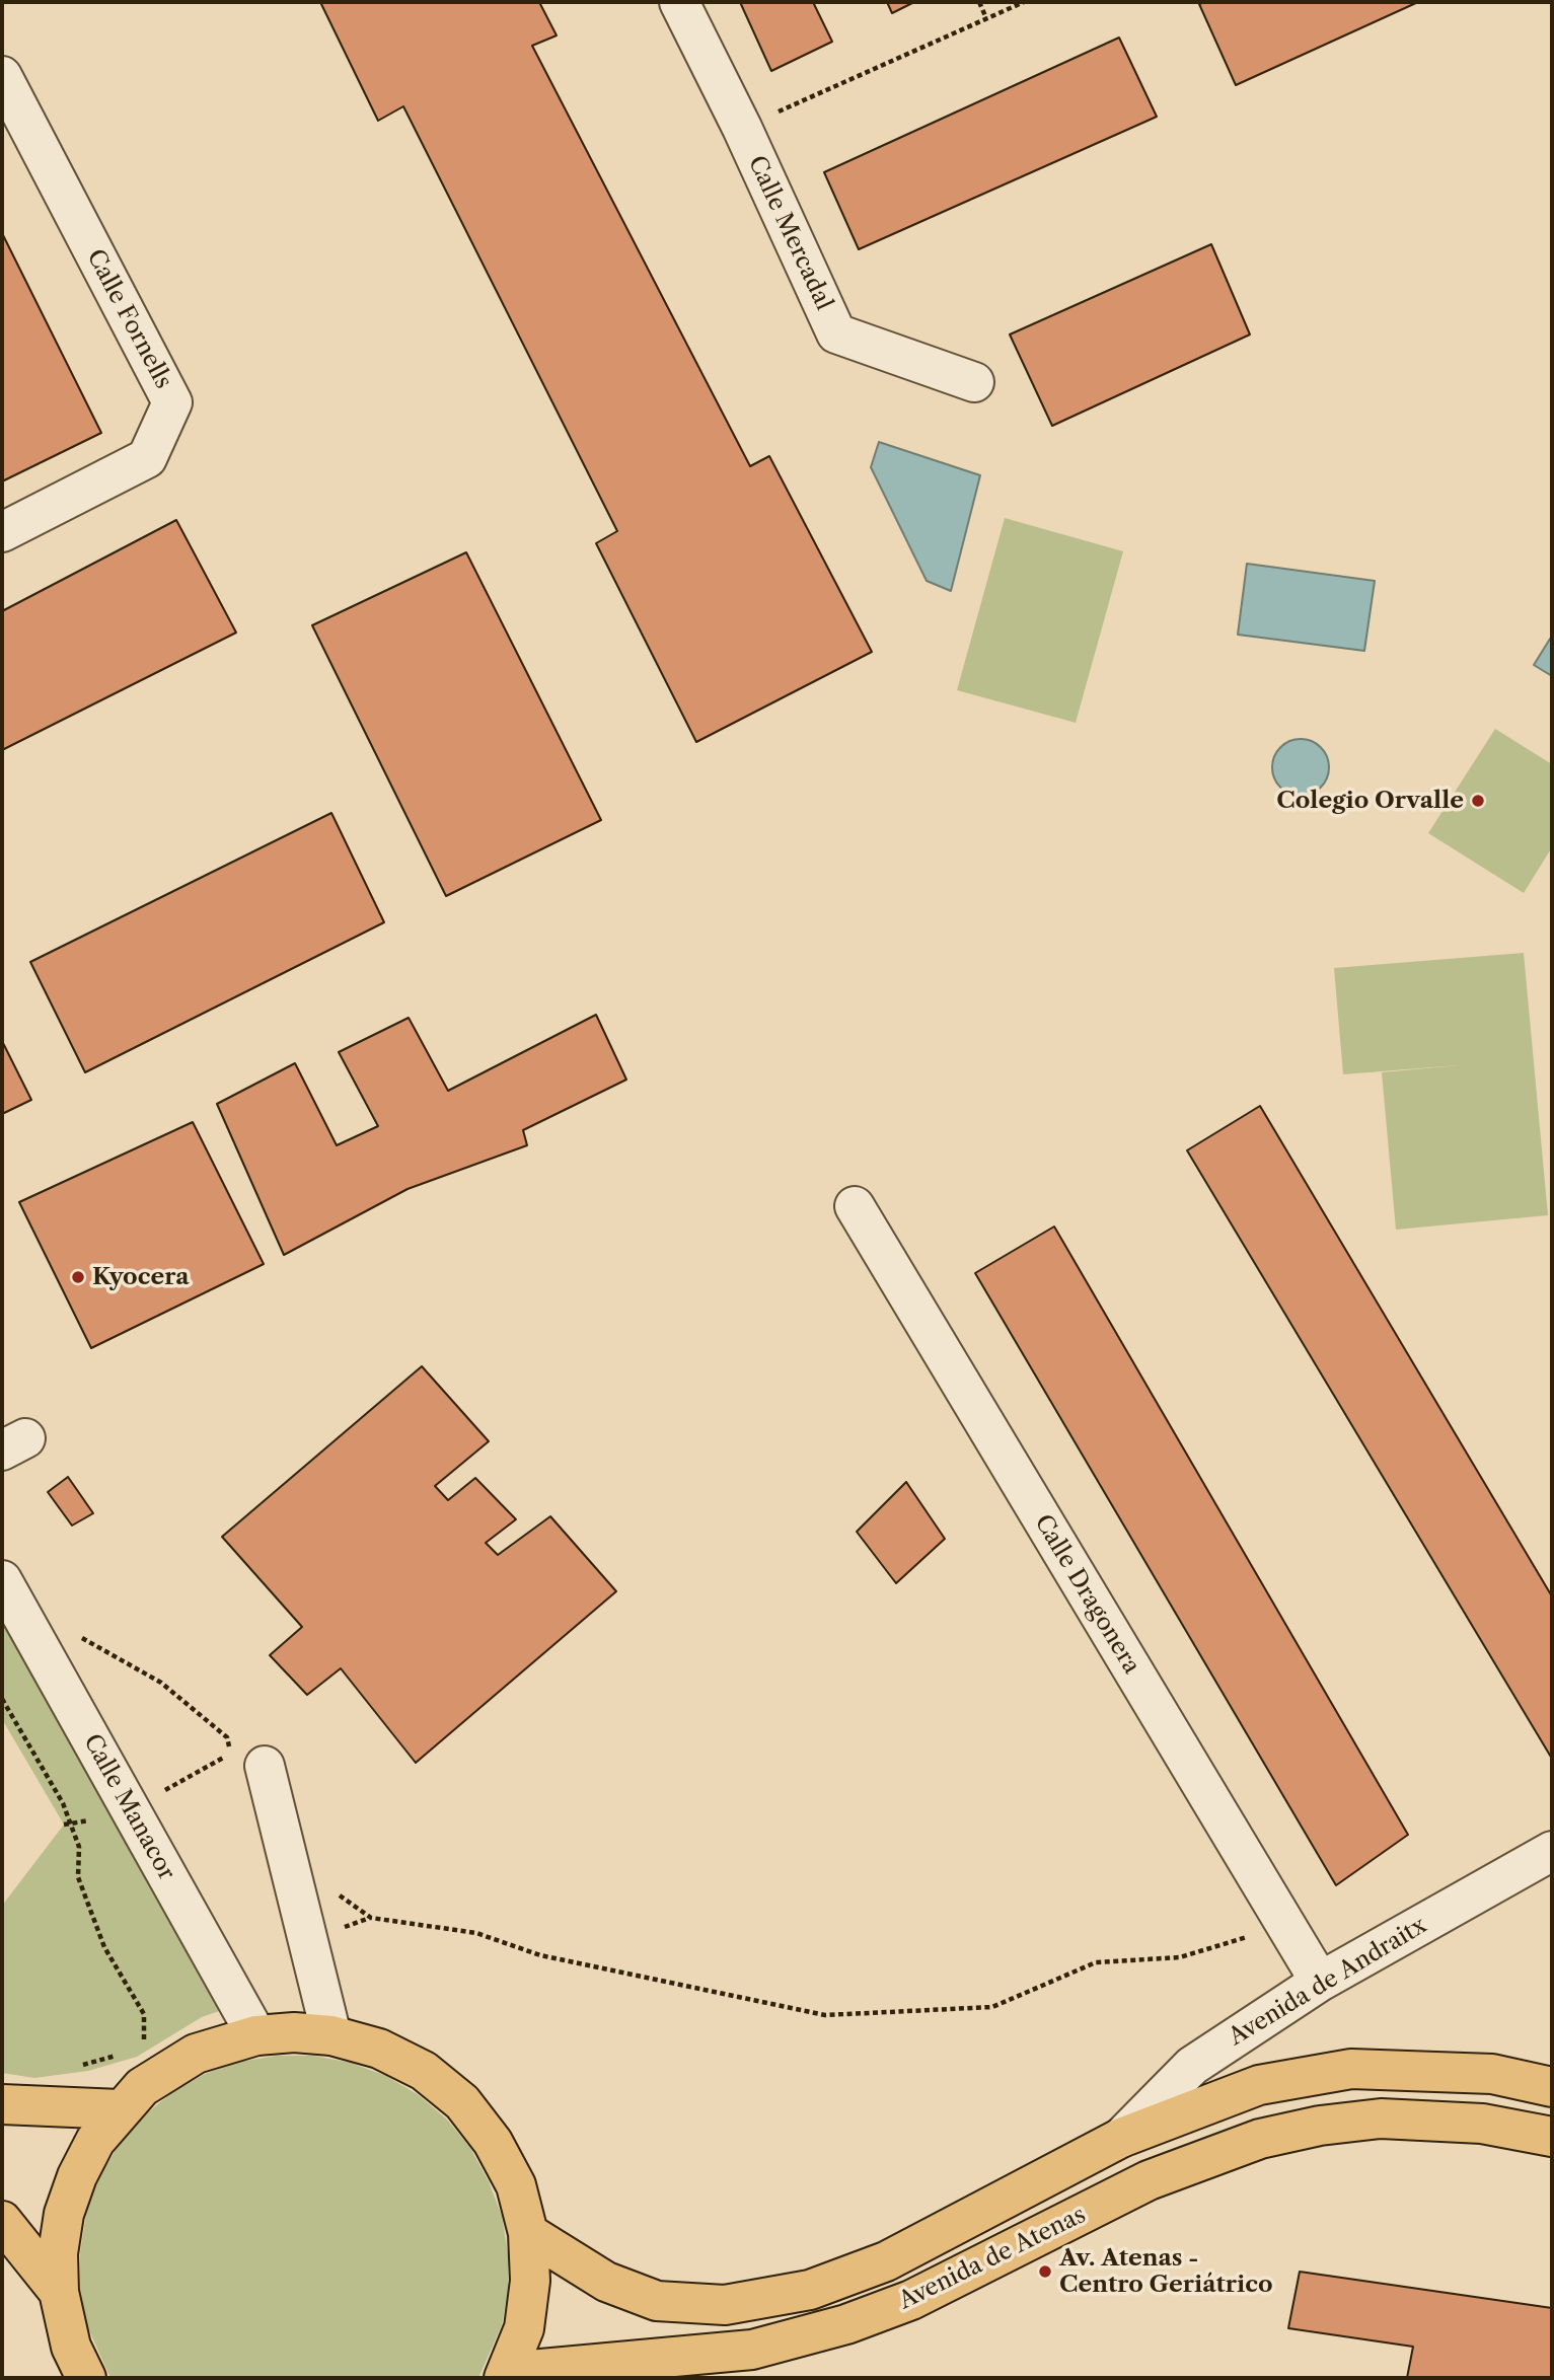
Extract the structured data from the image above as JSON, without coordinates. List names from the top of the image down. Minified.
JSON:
{"streets":{"main road":["Avenida de Atenas"],"street":["Calle Mercadal","Calle Fornells","Calle Dragonera","Calle Manacor","Avenida de Andraitx"]},"crossings":[["Calle Dragonera","Avenida de Andraitx"],["Avenida de Andraitx","Avenida de Atenas"]],"places":["Colegio Orvalle","Kyocera","Av. Atenas - Centro Geriátrico"]}
